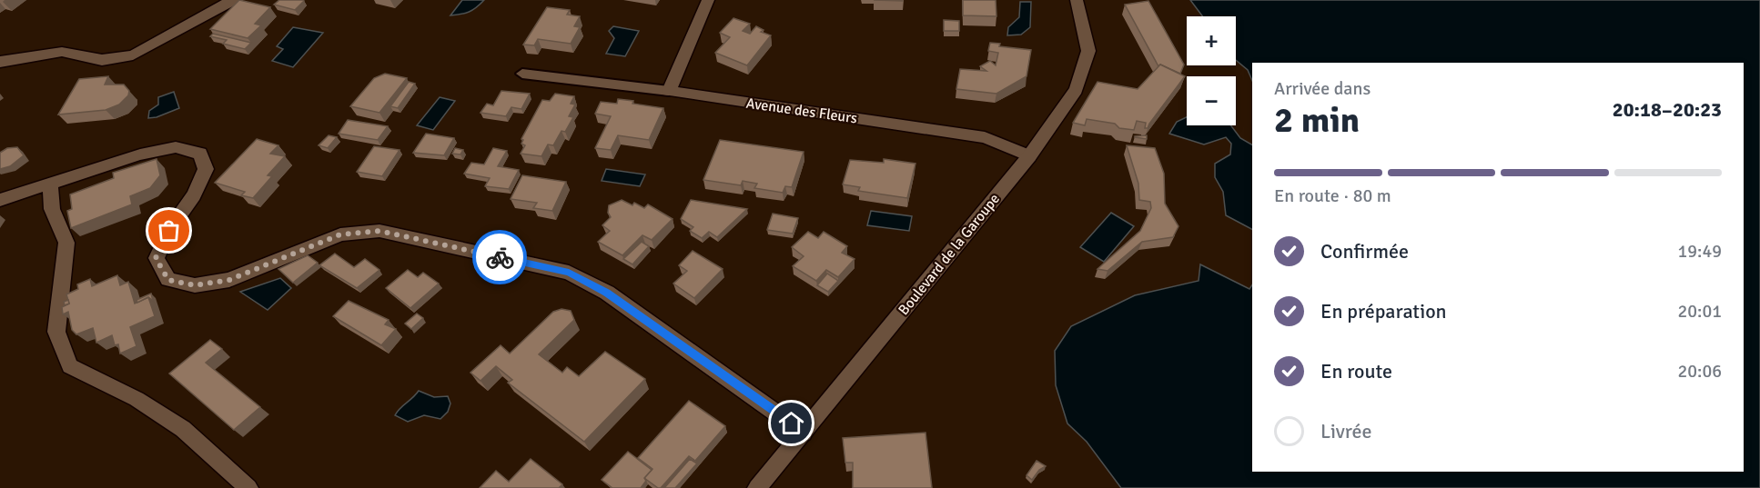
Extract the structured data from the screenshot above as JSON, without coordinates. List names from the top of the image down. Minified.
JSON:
{"streets":{"street":["Avenue des Fleurs","Boulevard de la Garoupe"]},"crossings":[["Avenue des Fleurs","Boulevard de la Garoupe"]],"page":{"map_buttons":["+","−"],"heading":["2 min","Arrivée dans","20:18–20:23"],"bar":"En route · 80 m","list":[["Confirmée","19:49"],["En préparation","20:01"],["En route","20:06"],"Livrée"]}}
